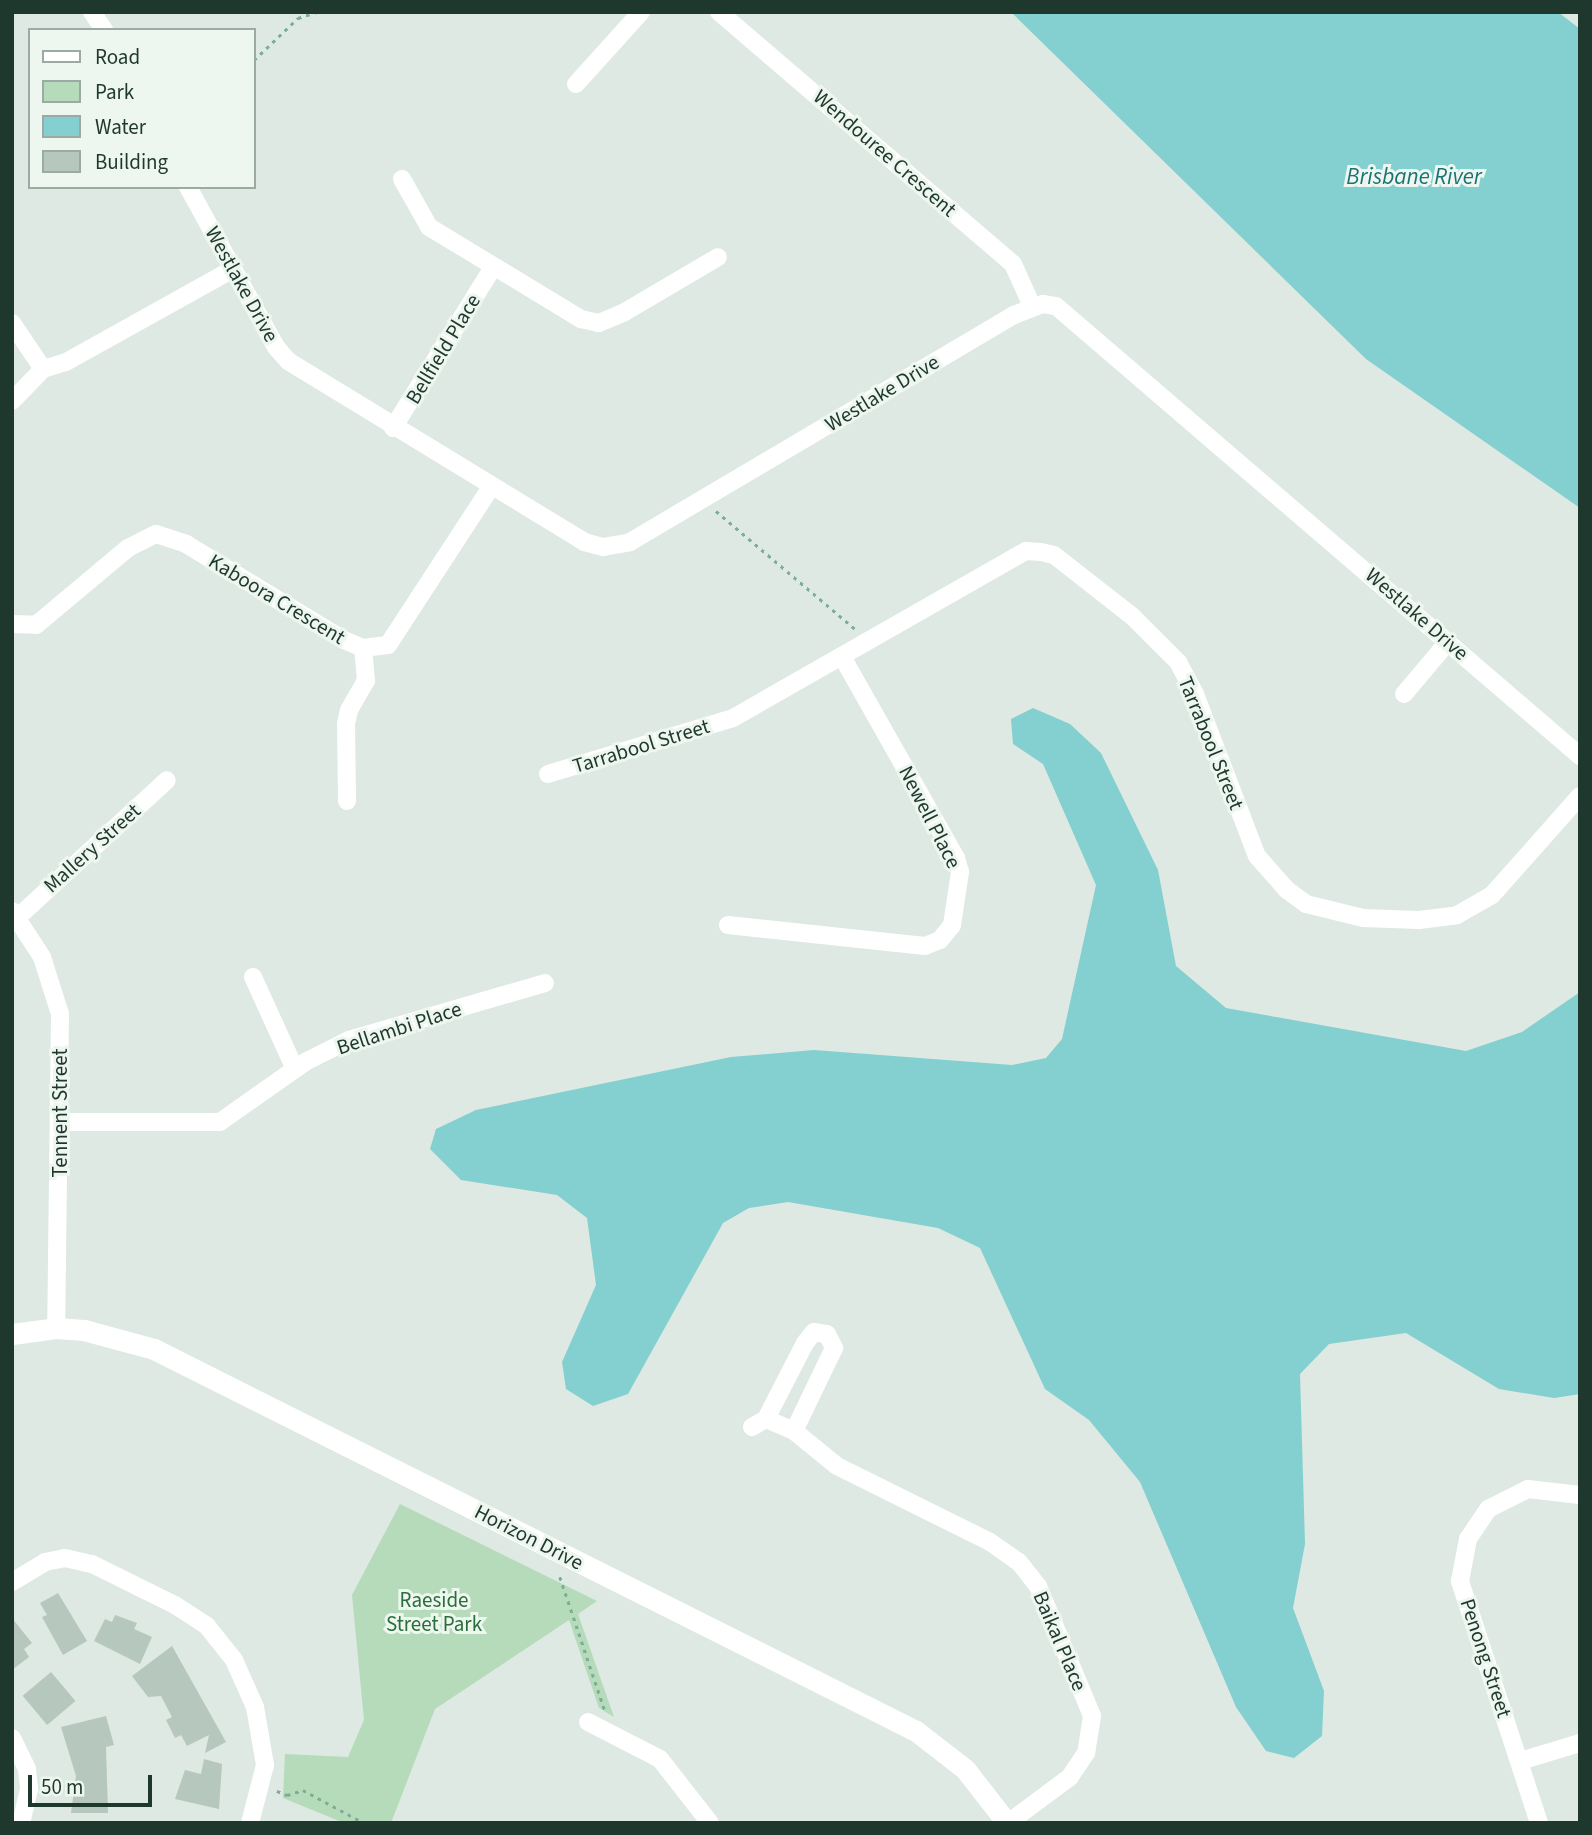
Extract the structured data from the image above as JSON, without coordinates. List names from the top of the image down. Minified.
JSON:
{"streets":{"street":["Wendouree Crescent","Westlake Drive","Bellfield Place","Kaboora Crescent","Tarrabool Street","Newell Place","Mallery Street","Bellambi Place","Tennent Street","Horizon Drive","Baikal Place","Penong Street"]},"crossings":[["Wendouree Crescent","Westlake Drive"],["Westlake Drive","Bellfield Place"],["Westlake Drive","Kaboora Crescent"],["Tarrabool Street","Newell Place"],["Mallery Street","Tennent Street"],["Bellambi Place","Tennent Street"],["Tennent Street","Horizon Drive"],["Horizon Drive","Baikal Place"]],"water":["Brisbane River"],"parks":["Raeside Street Park"],"legend":["Road","Park","Water","Building"],"scale_bar":"50 m"}
